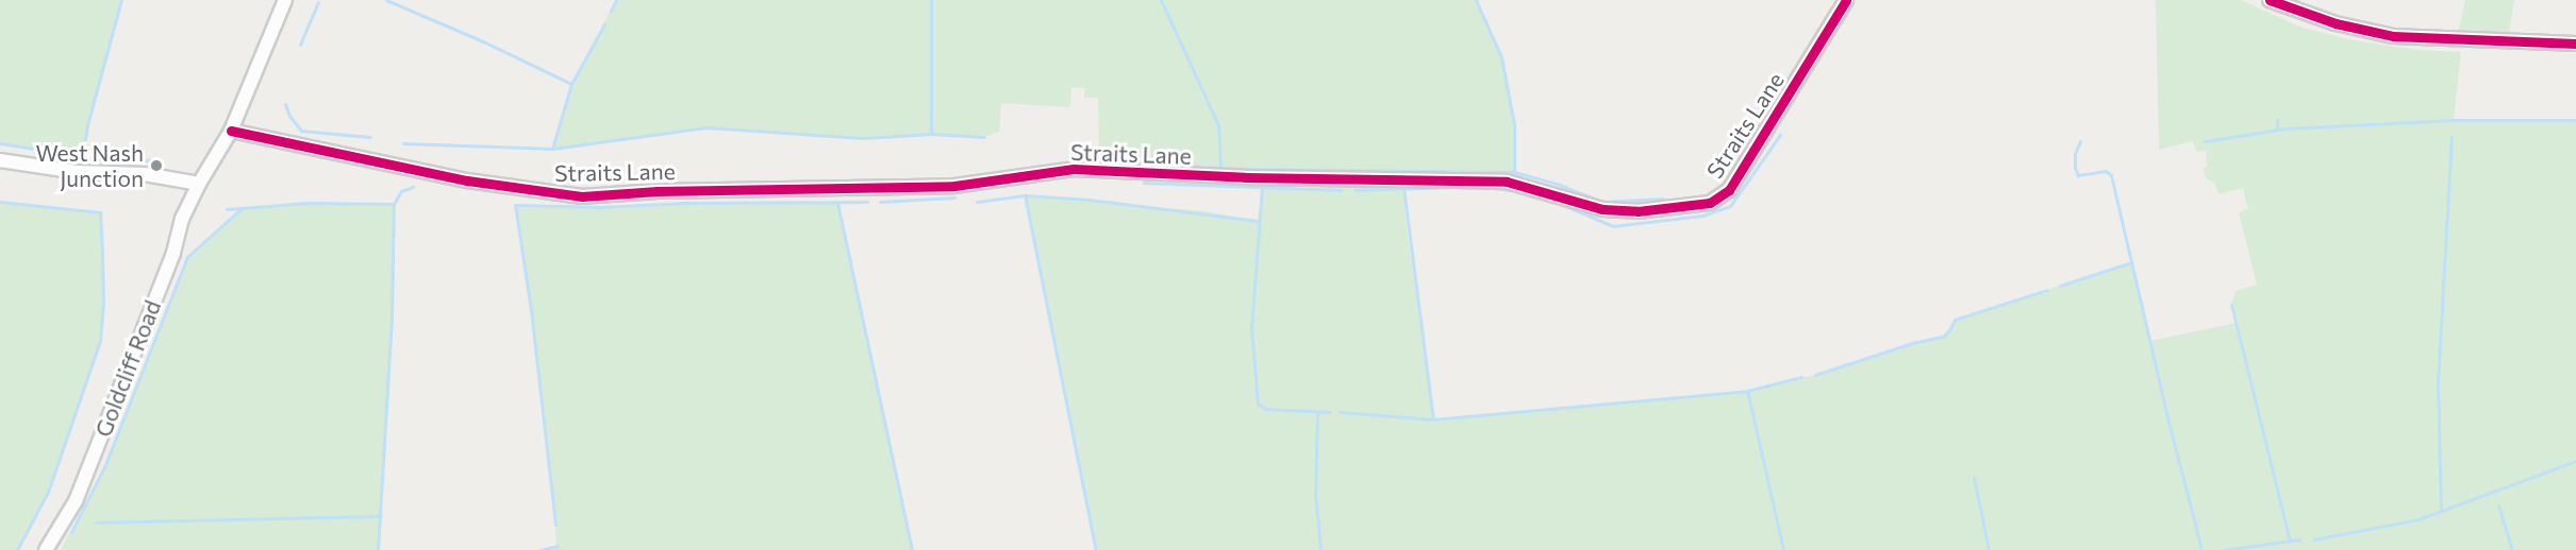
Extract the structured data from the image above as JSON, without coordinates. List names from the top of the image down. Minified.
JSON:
{"streets":{"street":["Straits Lane","Goldcliff Road"]},"crossings":[["Straits Lane","Goldcliff Road"]],"places":["West Nash Junction"]}
